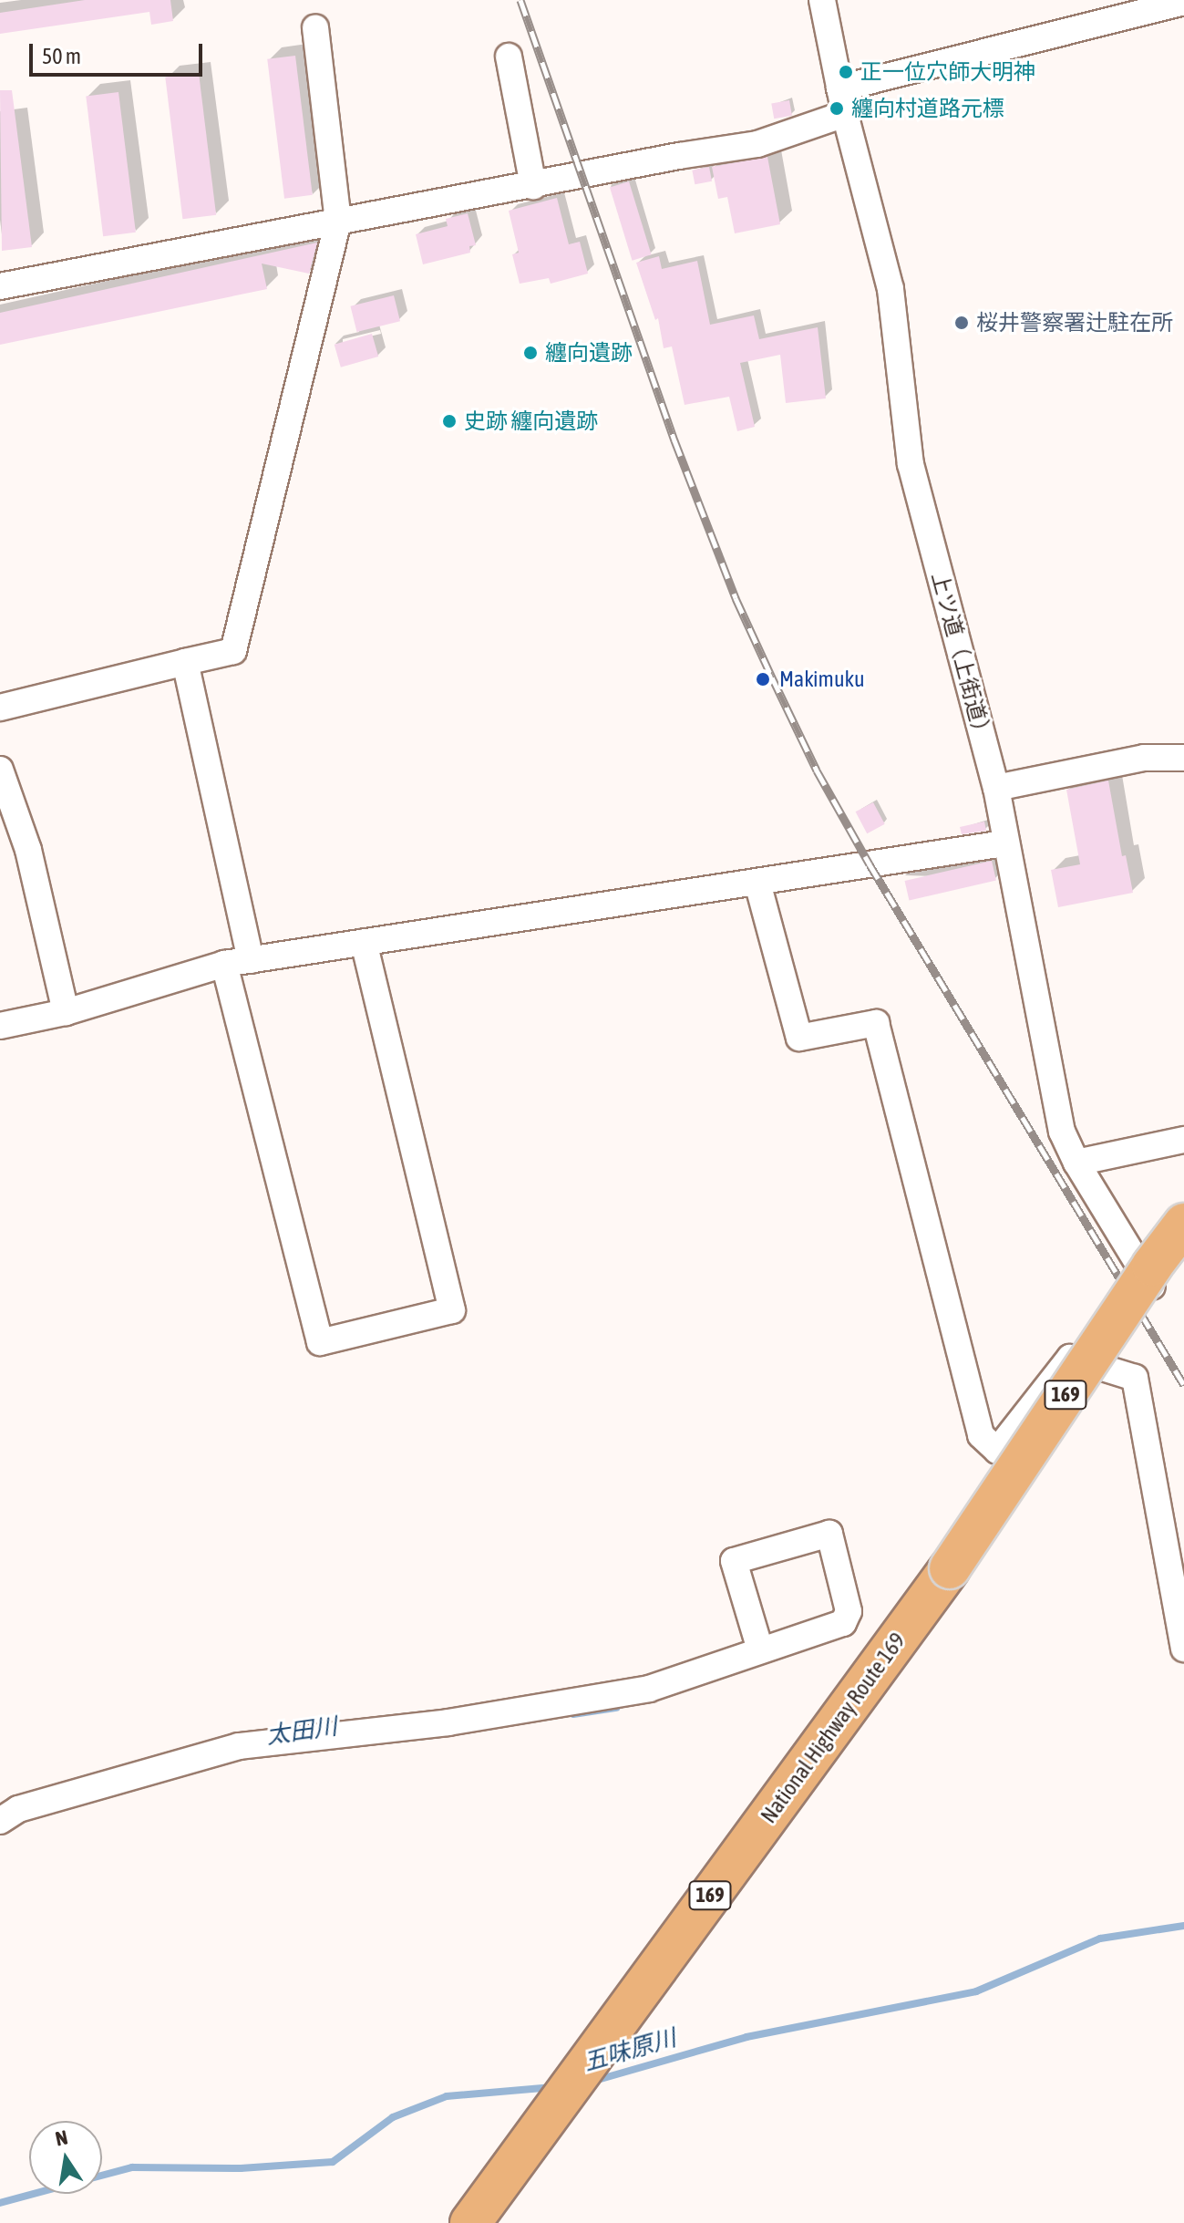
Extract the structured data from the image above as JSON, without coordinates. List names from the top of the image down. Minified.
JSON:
{"streets":{"highway":["169","National Highway Route 169"],"street":["上ツ道（上街道）"]},"water":["太田川","五味原川"],"places":["正一位穴師大明神","纏向村道路元標","桜井警察署辻駐在所","纏向遺跡","史跡 纏向遺跡","Makimuku"],"scale_bar":"50 m","north":"top"}
